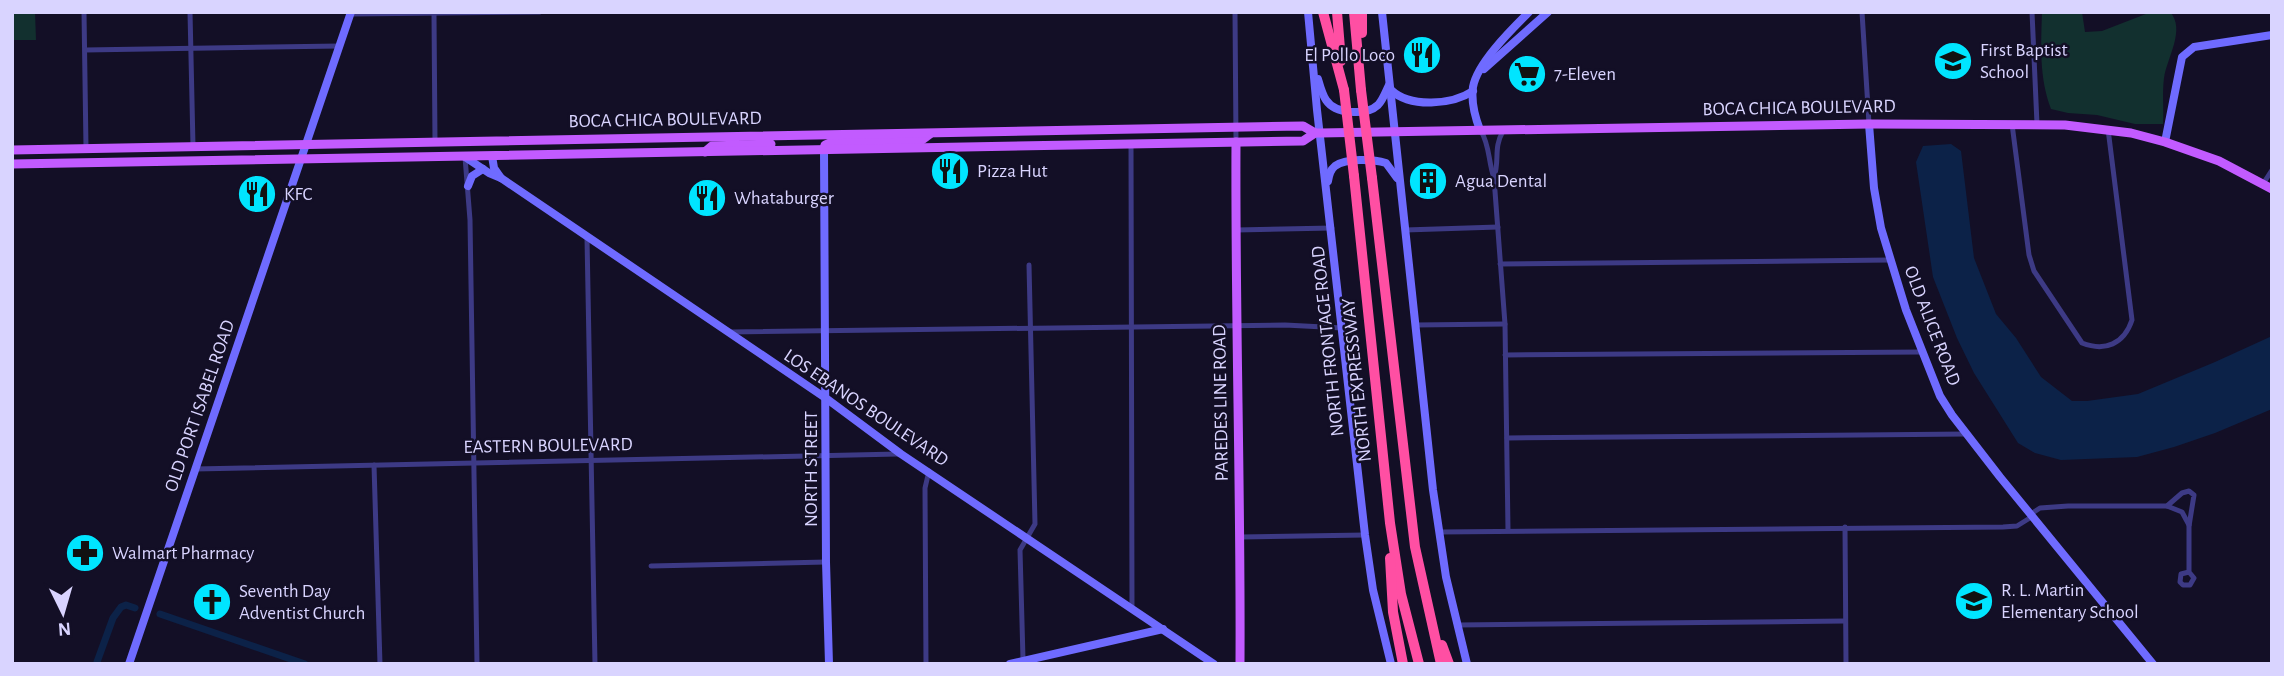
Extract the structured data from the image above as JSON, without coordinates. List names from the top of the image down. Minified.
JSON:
{"streets":{"highway":["NORTH EXPRESSWAY"],"main road":["BOCA CHICA BOULEVARD","PAREDES LINE ROAD"],"street":["OLD ALICE ROAD","NORTH FRONTAGE ROAD","OLD PORT ISABEL ROAD","LOS EBANOS BOULEVARD","EASTERN BOULEVARD","NORTH STREET"]},"crossings":[["BOCA CHICA BOULEVARD","OLD ALICE ROAD"],["BOCA CHICA BOULEVARD","NORTH FRONTAGE ROAD"],["BOCA CHICA BOULEVARD","PAREDES LINE ROAD"],["BOCA CHICA BOULEVARD","OLD PORT ISABEL ROAD"],["BOCA CHICA BOULEVARD","LOS EBANOS BOULEVARD"],["BOCA CHICA BOULEVARD","NORTH STREET"],["OLD PORT ISABEL ROAD","EASTERN BOULEVARD"],["LOS EBANOS BOULEVARD","EASTERN BOULEVARD"],["LOS EBANOS BOULEVARD","NORTH STREET"],["EASTERN BOULEVARD","NORTH STREET"]],"places":{"restaurant":["El Pollo Loco","Pizza Hut","KFC","Whataburger"],"school or university":["First Baptist School","R. L. Martin Elementary School"],"supermarket":["7-Eleven"],"building":["Agua Dental"],"pharmacy":["Walmart Pharmacy"],"church":["Seventh Day Adventist Church"]},"north":"bottom"}
